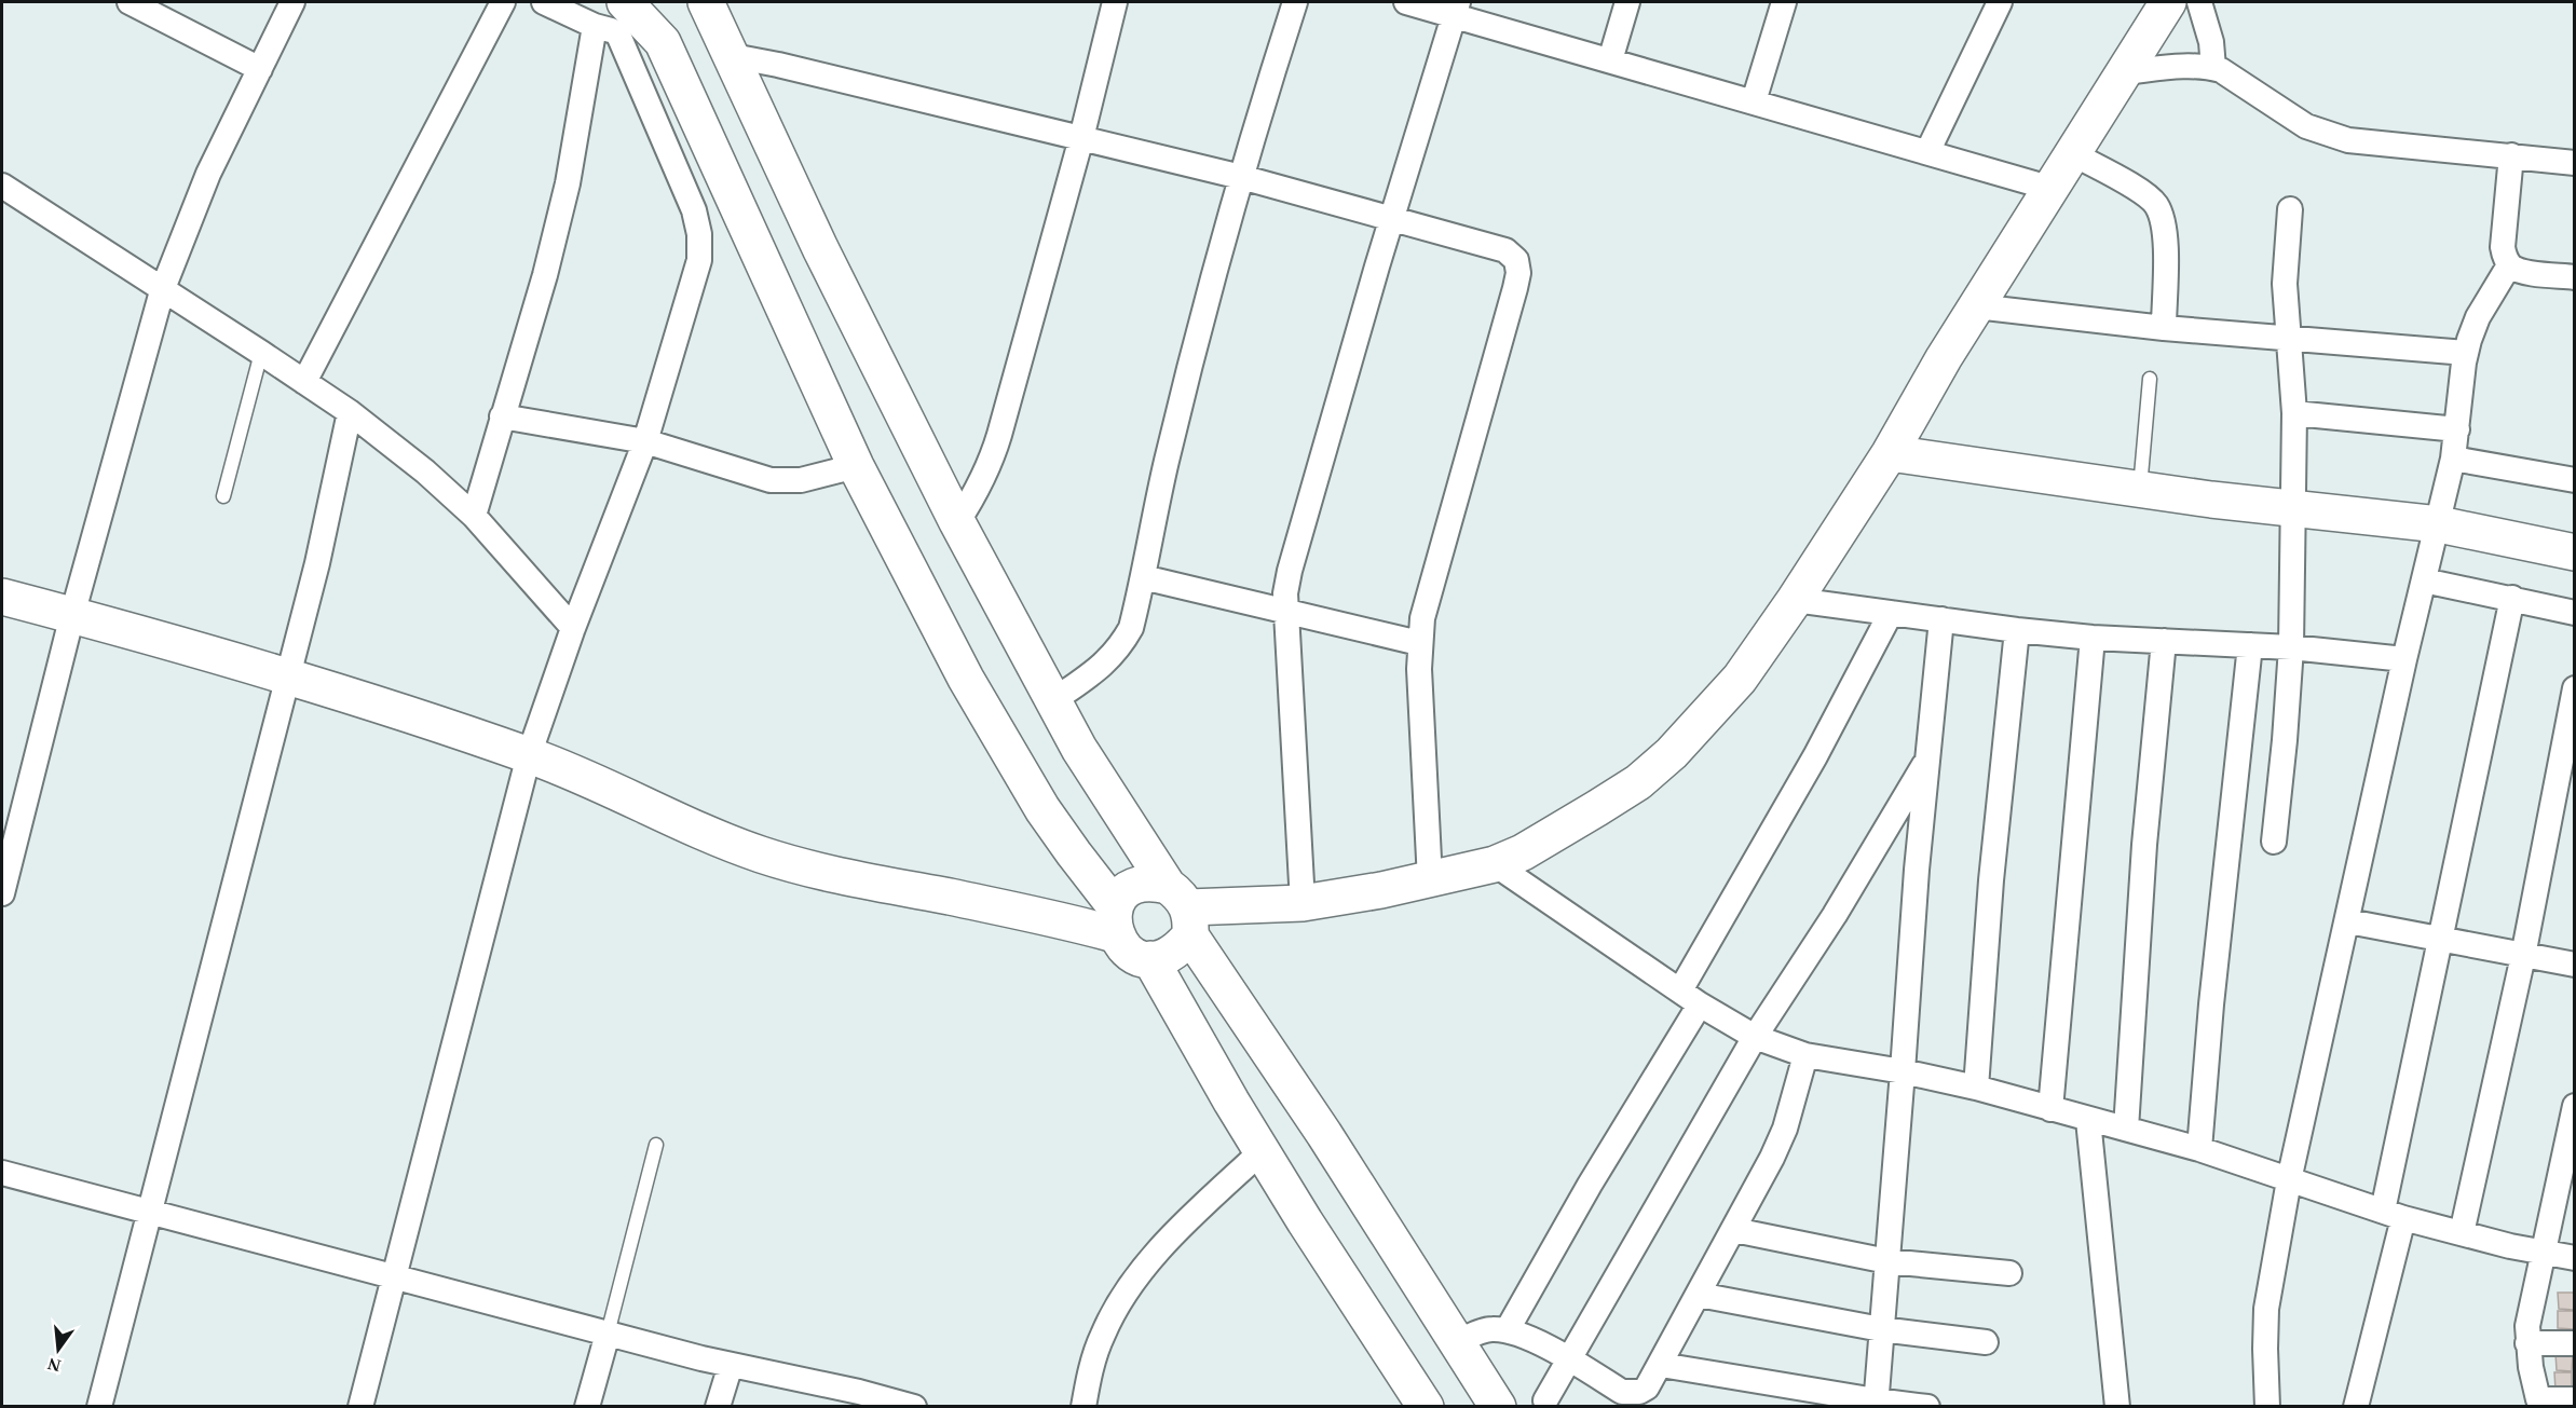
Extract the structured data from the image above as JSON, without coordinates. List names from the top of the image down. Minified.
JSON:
{"north":"bottom"}
